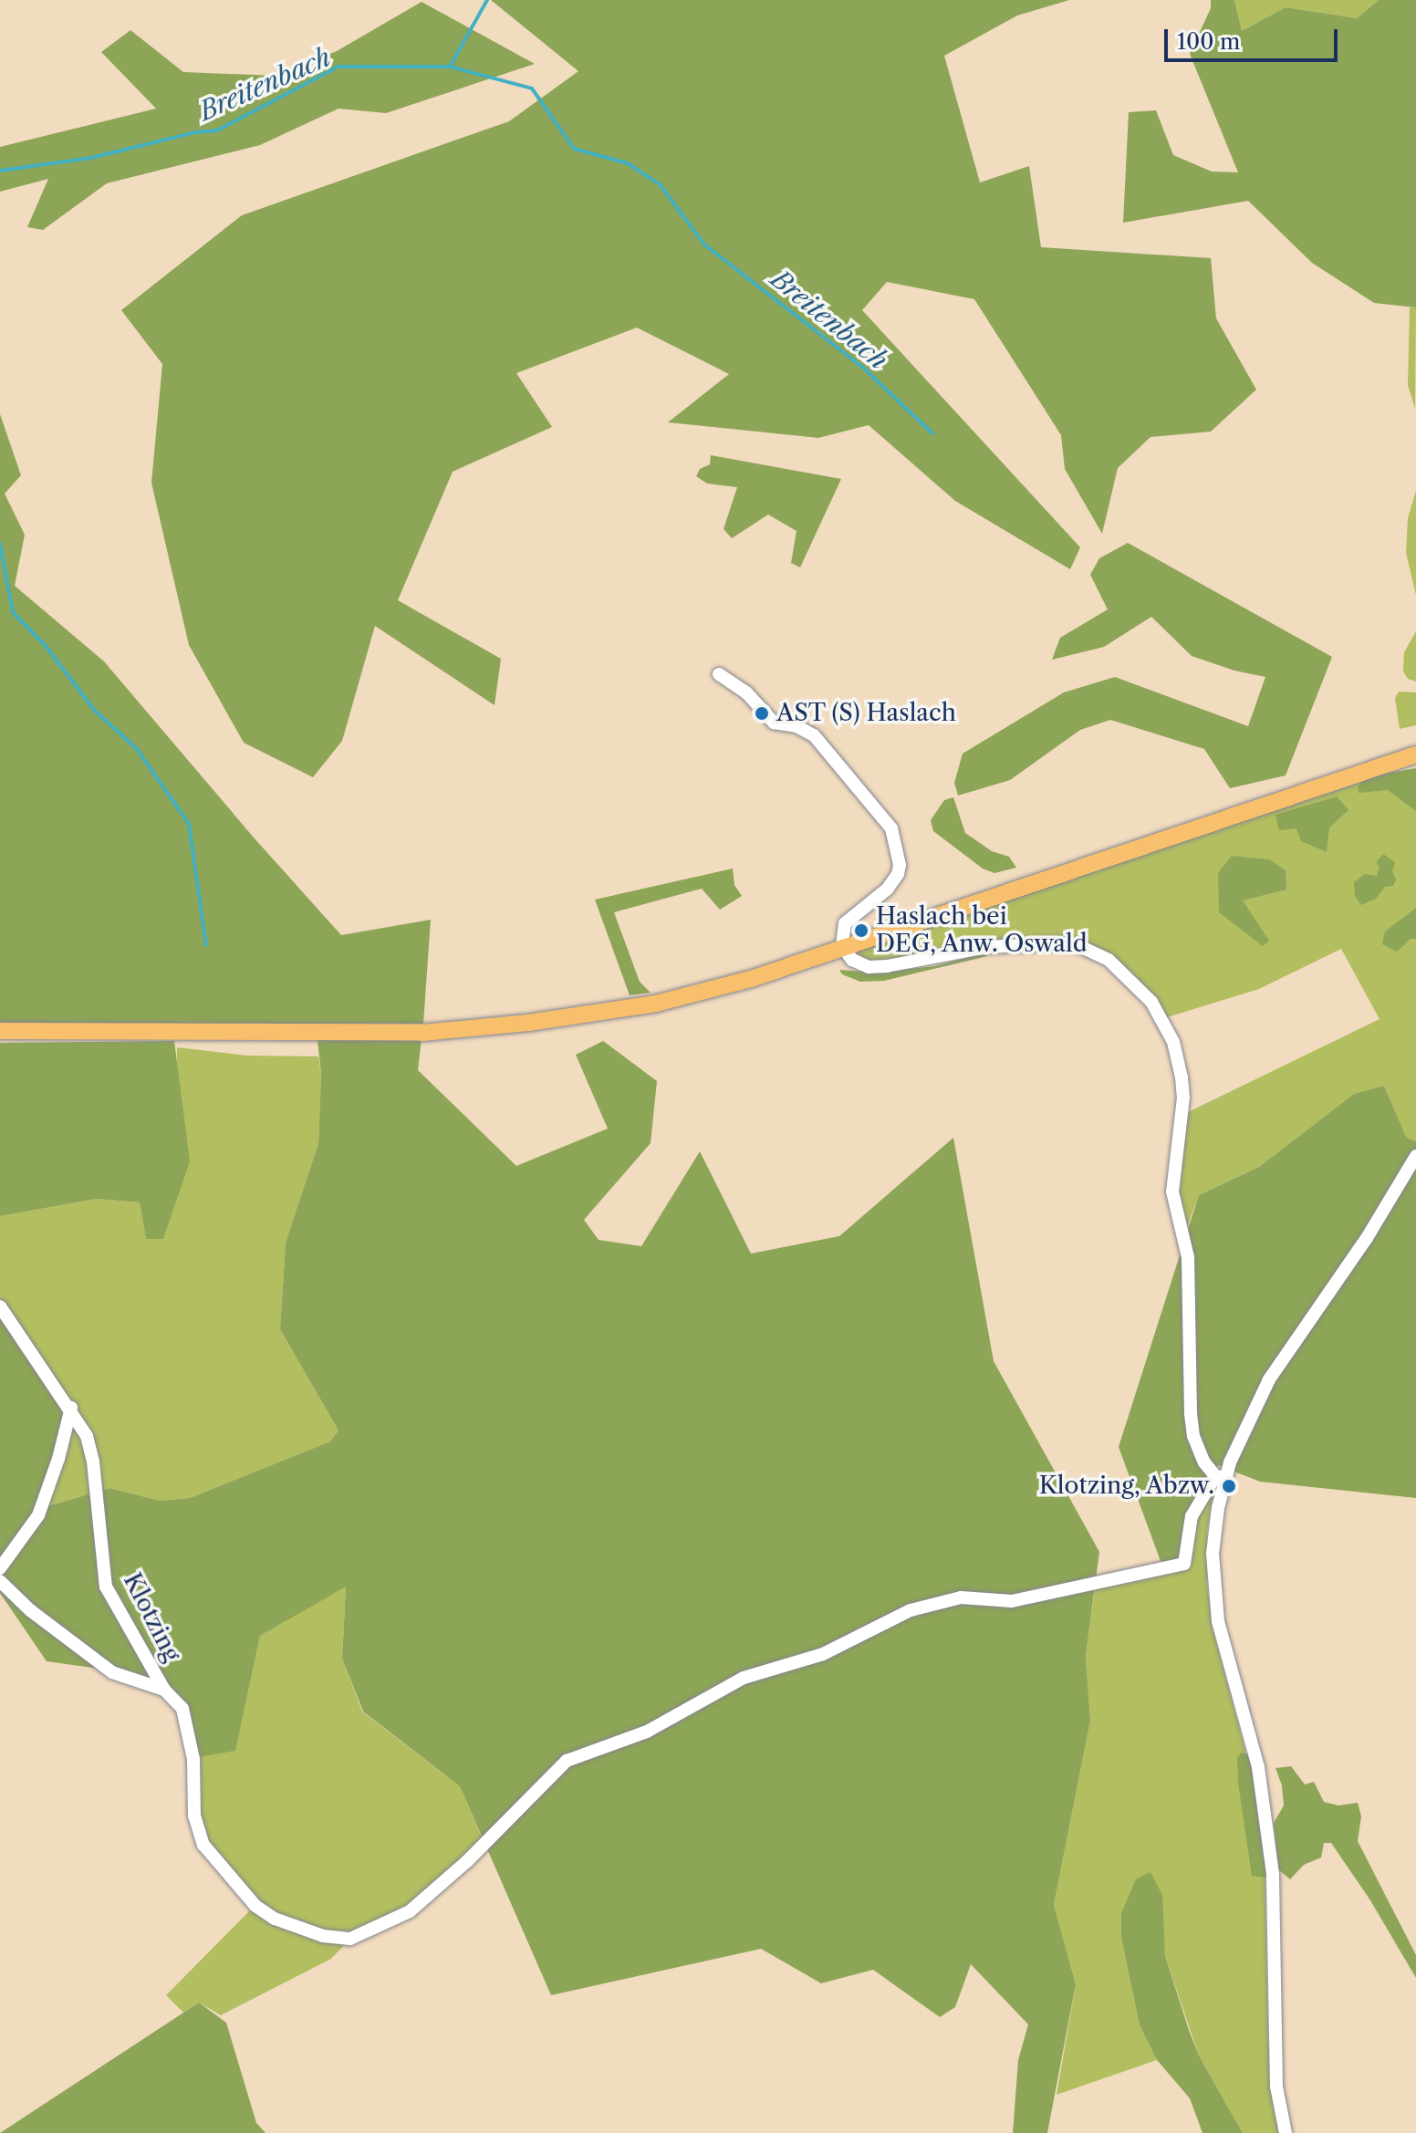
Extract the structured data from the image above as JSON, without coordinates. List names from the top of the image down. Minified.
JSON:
{"streets":{"street":["Klotzing"]},"water":["Breitenbach"],"places":["AST (S) Haslach","Haslach bei DEG, Anw. Oswald","Klotzing, Abzw."],"scale_bar":"100 m"}
